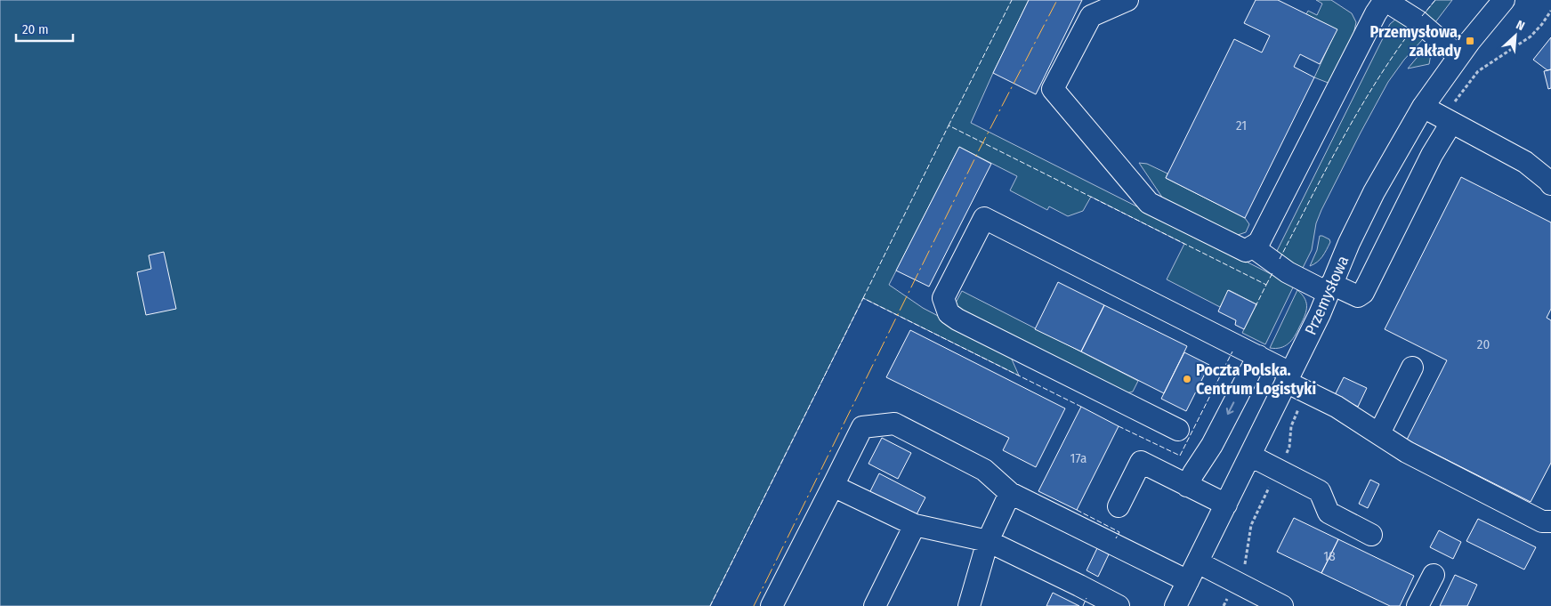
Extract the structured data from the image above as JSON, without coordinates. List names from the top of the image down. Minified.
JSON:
{"streets":{"street":["Przemysłowa"]},"places":{"transit":["Przemysłowa, zakłady"],"other":["Poczta Polska. Centrum Logistyki"]},"house_numbers":["21","20","17a","18"],"scale_bar":"20 m","north":"top right"}
